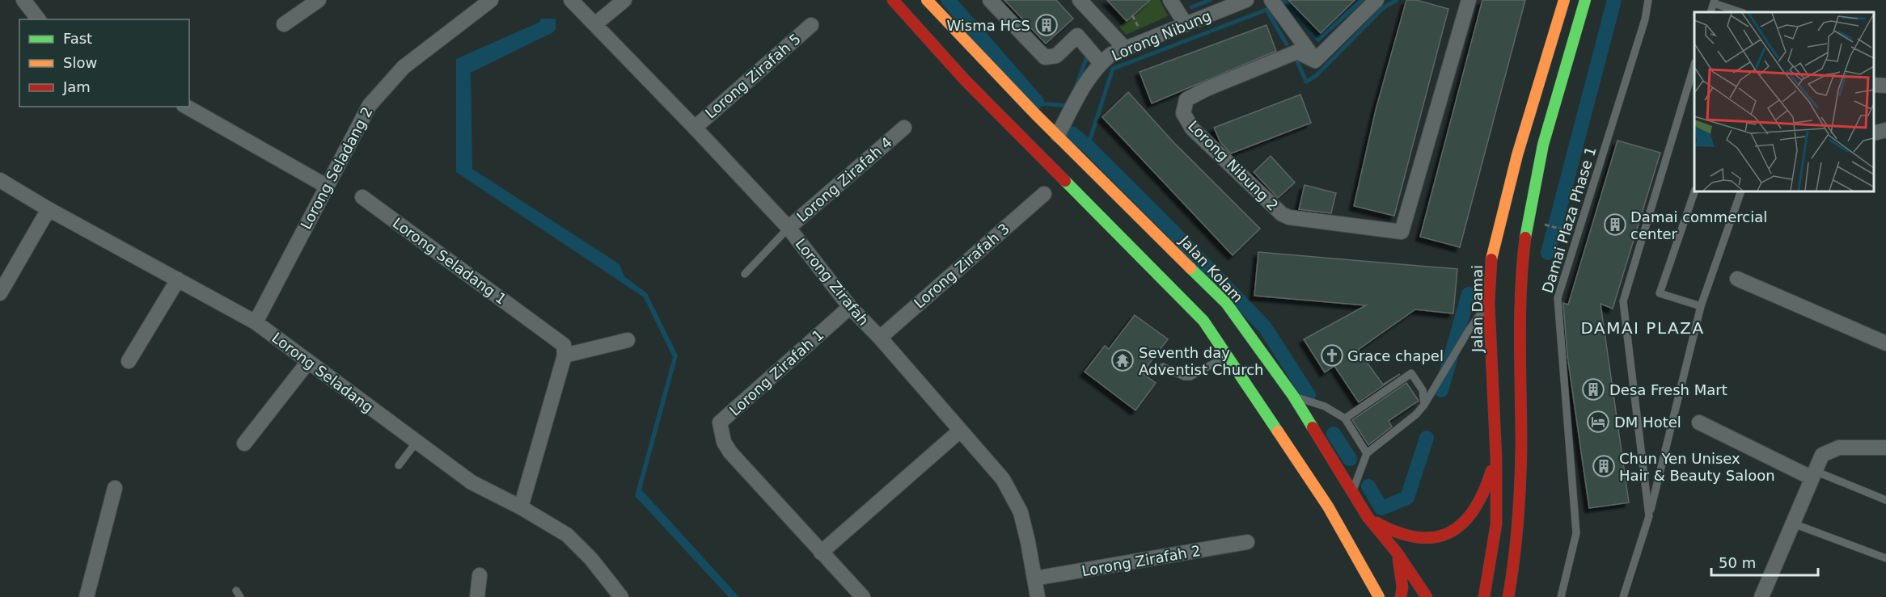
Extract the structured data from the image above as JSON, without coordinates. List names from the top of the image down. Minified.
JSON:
{"streets":{"main road":["Jalan Kolam","Jalan Damai"],"street":["Lorong Nibung","Lorong Zirafah 5","Lorong Nibung 2","Lorong Seladang 2","Lorong Zirafah 4","Lorong Seladang 1","Lorong Zirafah 3","Lorong Zirafah","Lorong Seladang","Lorong Zirafah 1","Lorong Zirafah 2"],"lane":["Damai Plaza Phase 1"]},"crossings":[["Lorong Nibung","Jalan Kolam"],["Lorong Zirafah 5","Lorong Zirafah"],["Lorong Seladang 2","Lorong Seladang"],["Lorong Zirafah 4","Lorong Zirafah"],["Lorong Zirafah 3","Lorong Zirafah"],["Lorong Zirafah","Lorong Zirafah 1"],["Lorong Zirafah","Lorong Zirafah 2"]],"districts":["DAMAI PLAZA"],"places":{"building":["Wisma HCS","Damai commercial center","Desa Fresh Mart","Chun Yen Unisex Hair & Beauty Saloon"],"church":["Grace chapel"],"temple":["Seventh day Adventist Church"],"hotel":["DM Hotel"]},"legend":["Fast","Slow","Jam"],"scale_bar":"50 m"}
